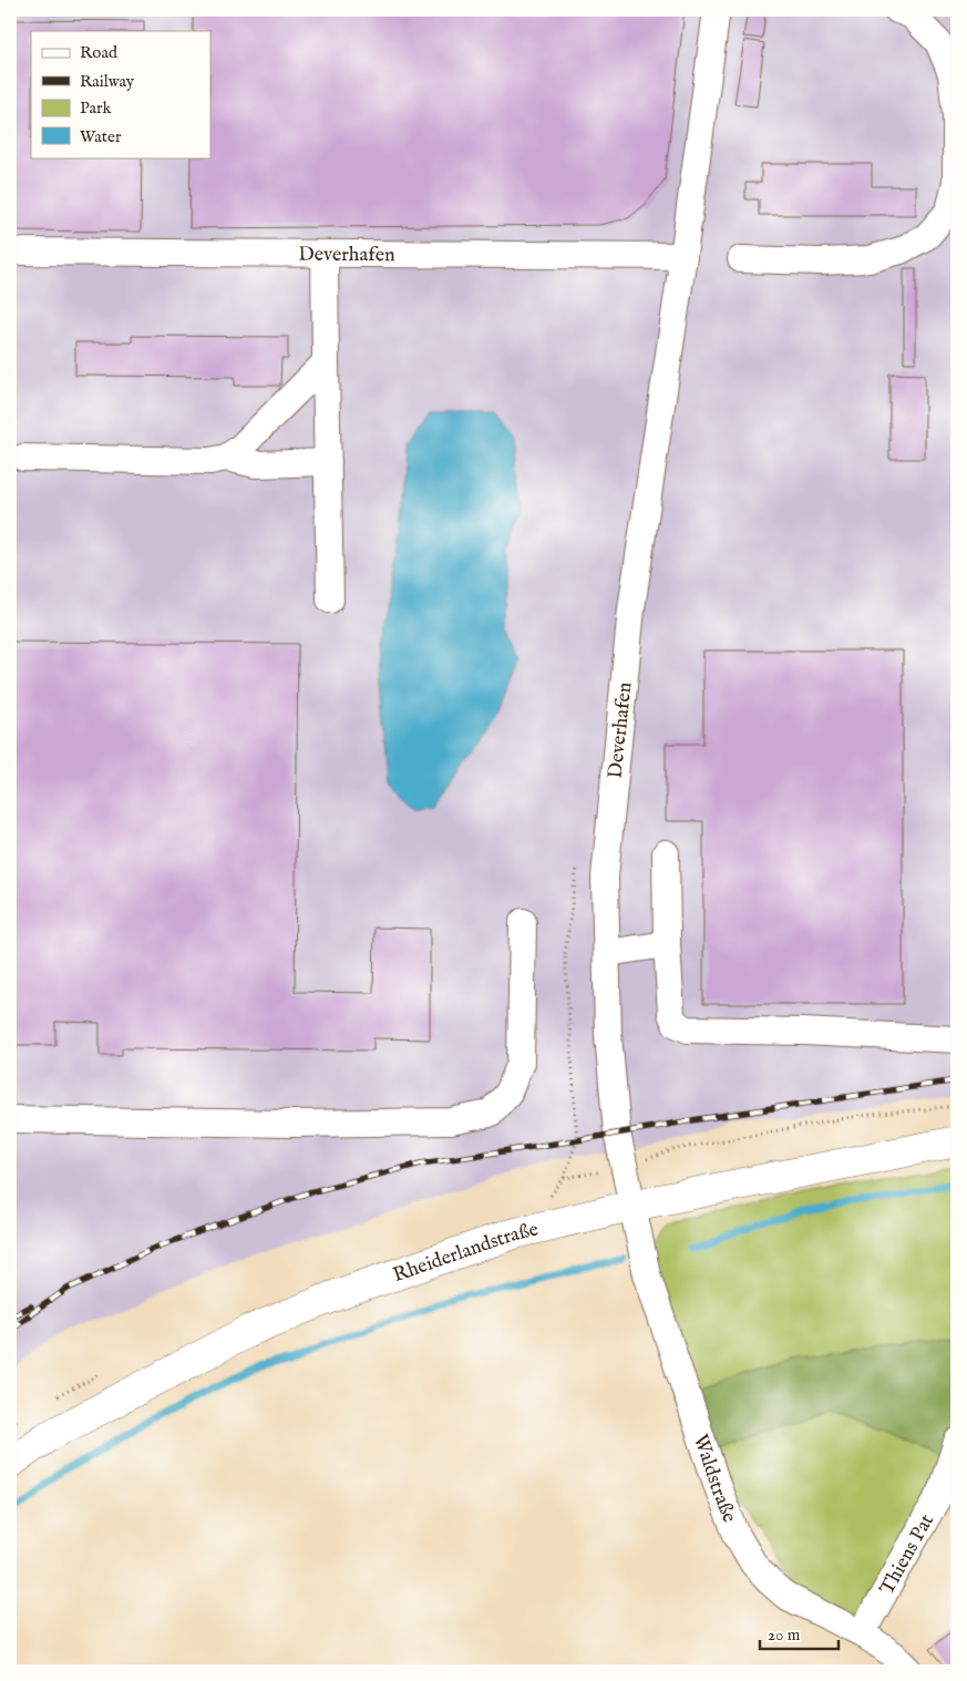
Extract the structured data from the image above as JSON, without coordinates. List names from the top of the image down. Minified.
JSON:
{"streets":{"main road":["Rheiderlandstraße"],"street":["Deverhafen","Waldstraße","Thiens Pat"]},"crossings":[["Deverhafen","Rheiderlandstraße"],["Deverhafen","Waldstraße"],["Rheiderlandstraße","Waldstraße"],["Waldstraße","Thiens Pat"]],"legend":["Road","Railway","Park","Water"],"scale_bar":"20 m"}
